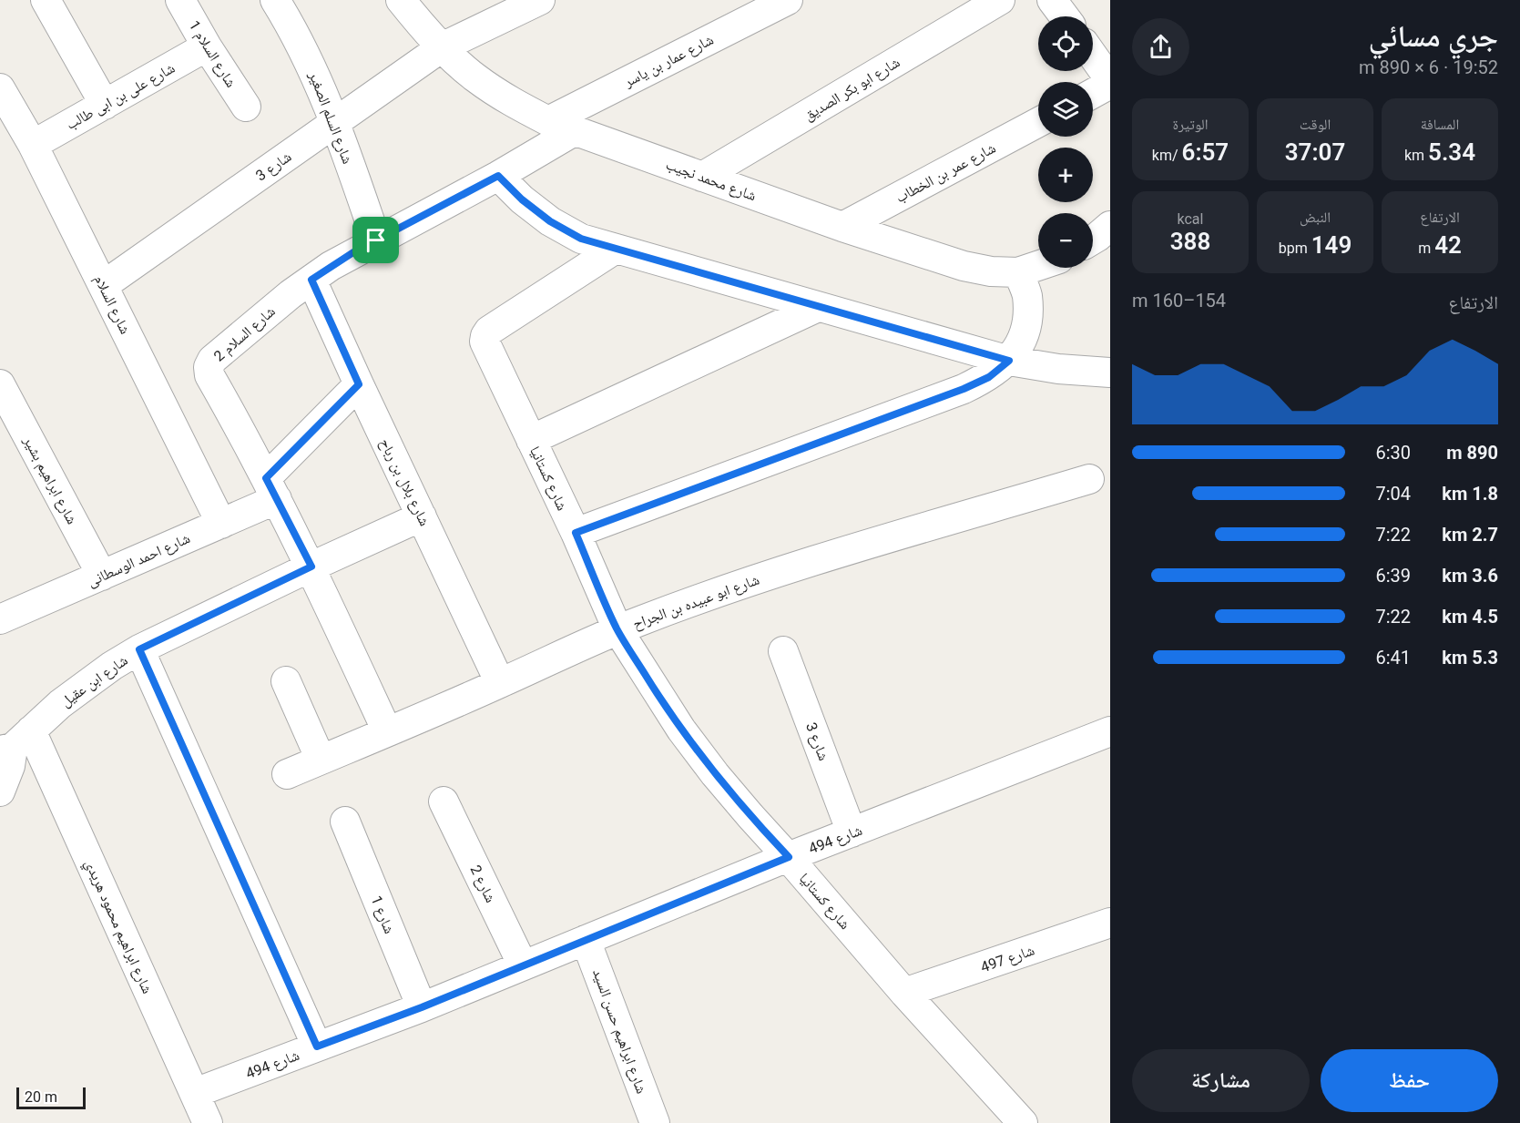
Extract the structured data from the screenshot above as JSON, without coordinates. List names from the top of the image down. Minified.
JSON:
{"streets":{"street":["شارع السلام 1","شارع عمار بن ياسر","شارع ابو بكر الصديق","شارع على بن ابى طالب","شارع السلم الصغير","شارع 3","شارع عمر بن الخطاب","شارع محمد نجيب","شارع السلام","شارع السلام 2","شارع كستانيا","شارع ابراهيم بشير","شارع بلال بن رباح","شارع احمد الوسطانى","شارع ابو عبيده بن الجراح","شارع ابن عقيل","شارع 494","شارع 2","شارع 1","شارع ابراهيم محمود هريدي","شارع 497","شارع ابراهيم حسن السيد"]},"crossings":[["شارع السلام 1","شارع على بن ابى طالب"],["شارع عمار بن ياسر","شارع محمد نجيب"],["شارع ابو بكر الصديق","شارع محمد نجيب"],["شارع على بن ابى طالب","شارع السلام"],["شارع السلم الصغير","شارع 3"],["شارع السلم الصغير","شارع السلام 2"],["شارع 3","شارع محمد نجيب"],["شارع 3","شارع السلام"],["شارع 3","شارع 494"],["شارع عمر بن الخطاب","شارع محمد نجيب"],["شارع محمد نجيب","شارع السلام 2"],["شارع السلام","شارع احمد الوسطانى"],["شارع السلام 2","شارع بلال بن رباح"],["شارع السلام 2","شارع احمد الوسطانى"],["شارع السلام 2","شارع ابو عبيده بن الجراح"],["شارع السلام 2","شارع ابن عقيل"],["شارع كستانيا","شارع ابو عبيده بن الجراح"],["شارع كستانيا","شارع 494"],["شارع كستانيا","شارع 497"],["شارع ابراهيم بشير","شارع احمد الوسطانى"],["شارع بلال بن رباح","شارع ابو عبيده بن الجراح"],["شارع بلال بن رباح","شارع ابن عقيل"],["شارع ابن عقيل","شارع ابراهيم محمود هريدي"],["شارع 494","شارع 2"],["شارع 494","شارع 1"],["شارع 494","شارع ابراهيم محمود هريدي"],["شارع 494","شارع ابراهيم حسن السيد"]],"scale_bar":"20 m","page":{"heading":["جري مسائي","19:52 · 6 × 890 m"],"map_buttons":["+","−"],"stats":[["المسافة","5.34 km"],["الوقت","37:07"],["الوتيرة","6:57 /km"],["الارتفاع","42 m"],["النبض","149 bpm"],["kcal","388"]],"chart":["الارتفاع","154–160 m"],"list":[{"name":"890 m","note":"6:30"},{"name":"1.8 km","note":"7:04"},{"name":"2.7 km","note":"7:22"},{"name":"3.6 km","note":"6:39"},{"name":"4.5 km","note":"7:22"},{"name":"5.3 km","note":"6:41"}],"buttons":["حفظ","مشاركة"],"scale":"20 m"}}
